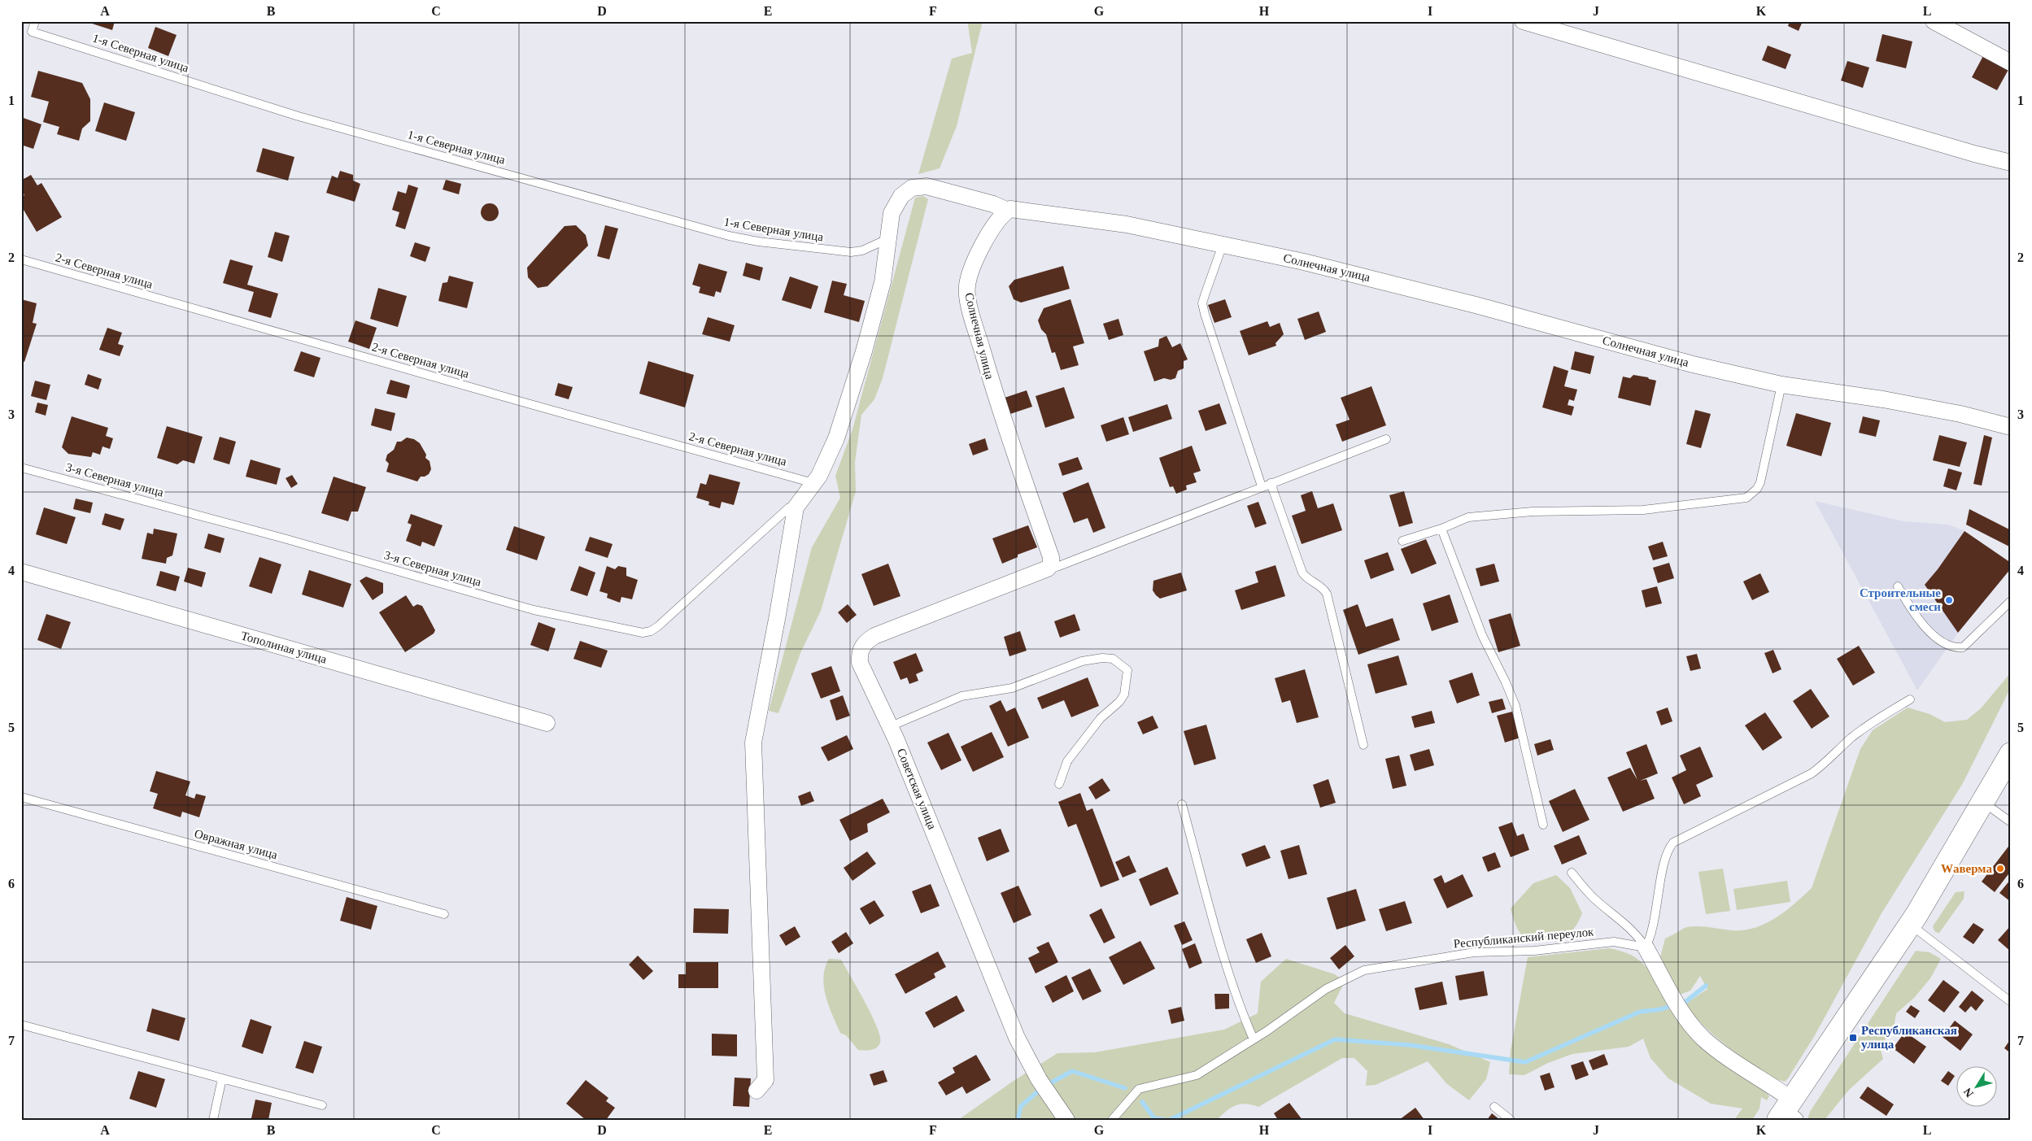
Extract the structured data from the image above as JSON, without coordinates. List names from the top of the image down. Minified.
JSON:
{"streets":{"street":["Солнечная улица","Тополиная улица","Советская улица"],"lane":["1-я Северная улица","2-я Северная улица","3-я Северная улица","Овражная улица","Республиканский переулок"]},"crossings":[["Солнечная улица","Советская улица"]],"places":{"other":["Строительные смеси","Wаверма"],"transit":["Республиканская улица"]},"north":"bottom left","grid":{"columns":["A","B","C","D","E","F","G","H","I","J","K","L"],"rows":["1","2","3","4","5","6","7"]}}
